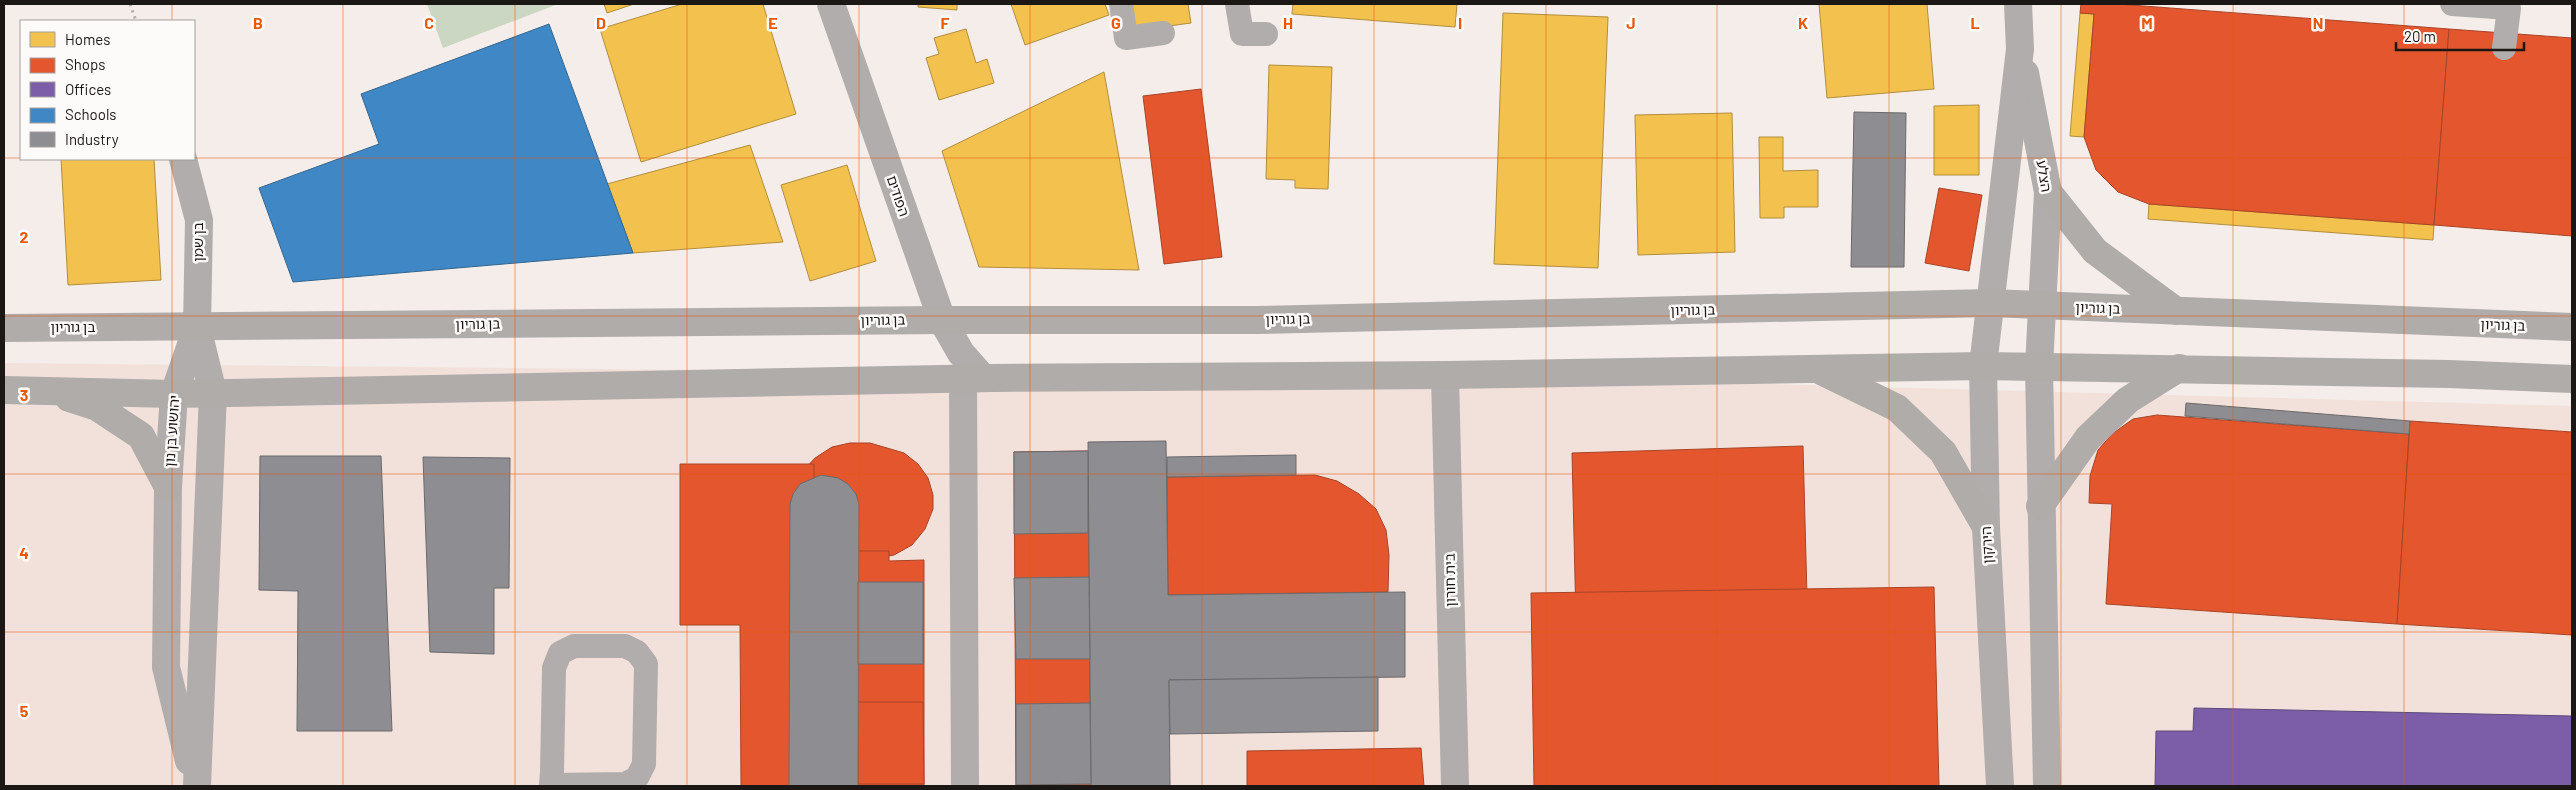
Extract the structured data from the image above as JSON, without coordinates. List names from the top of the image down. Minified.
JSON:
{"streets":{"main road":["בן גוריון"],"street":["הצלע","הפודים","בן שמן","יהושוע בן נון","הירקון","בית חורון"]},"crossings":[["הצלע","בן גוריון"],["הצלע","הירקון"],["הפודים","בן גוריון"],["בן שמן","בן גוריון"],["בן שמן","יהושוע בן נון"],["בן גוריון","יהושוע בן נון"],["בן גוריון","הירקון"]],"legend":["Homes","Shops","Offices","Schools","Industry"],"scale_bar":"20 m","grid":{"columns":["B","C","D","E","F","G","H","I","J","K","L","M","N"],"rows":["2","3","4","5"]}}
